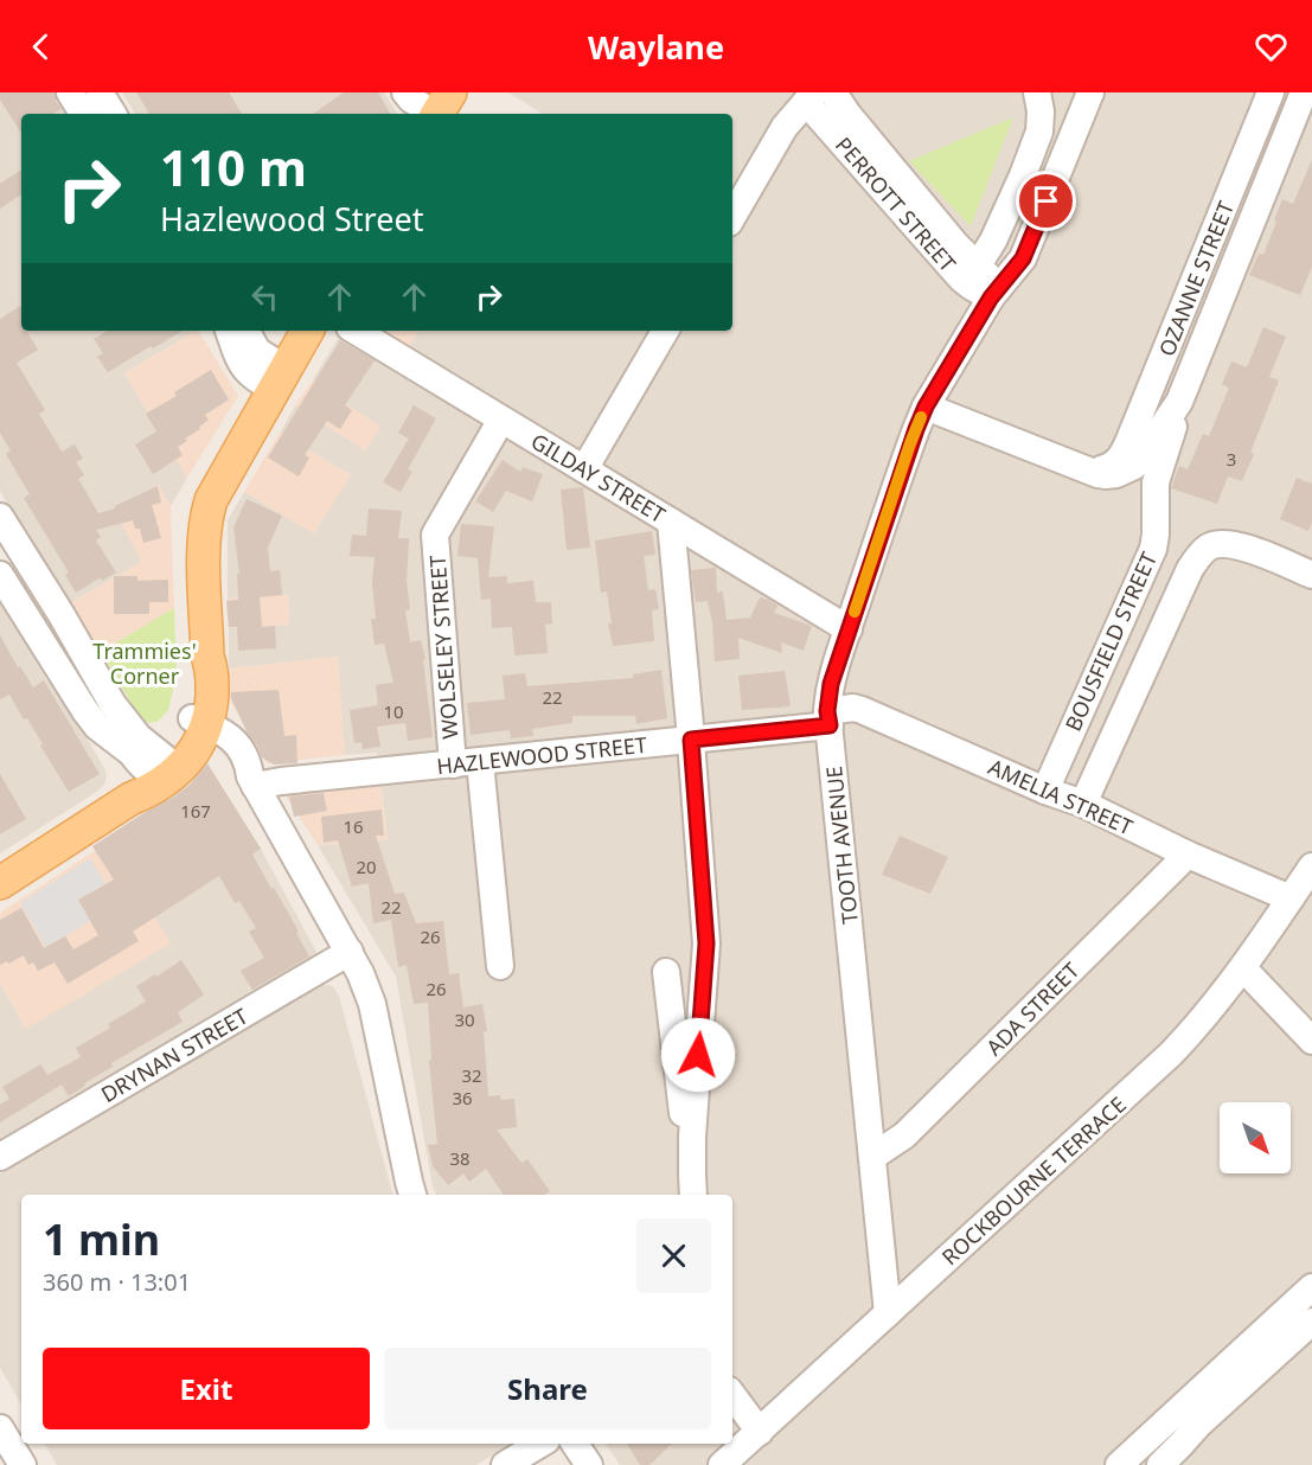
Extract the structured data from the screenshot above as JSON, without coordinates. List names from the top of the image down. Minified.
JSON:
{"streets":{"street":["PERROTT STREET","OZANNE STREET","GILDAY STREET","BOUSFIELD STREET","WOLSELEY STREET","HAZLEWOOD STREET","AMELIA STREET","TOOTH AVENUE","ADA STREET","DRYNAN STREET","ROCKBOURNE TERRACE"]},"crossings":[["PERROTT STREET","TOOTH AVENUE"],["OZANNE STREET","BOUSFIELD STREET"],["GILDAY STREET","WOLSELEY STREET"],["GILDAY STREET","TOOTH AVENUE"],["BOUSFIELD STREET","AMELIA STREET"],["WOLSELEY STREET","HAZLEWOOD STREET"],["HAZLEWOOD STREET","AMELIA STREET"],["HAZLEWOOD STREET","TOOTH AVENUE"],["AMELIA STREET","TOOTH AVENUE"],["AMELIA STREET","ADA STREET"],["AMELIA STREET","ROCKBOURNE TERRACE"],["TOOTH AVENUE","ADA STREET"],["TOOTH AVENUE","ROCKBOURNE TERRACE"]],"parks":["Trammies' Corner"],"house_numbers":["3","22","10","167","16","20","22","26","26","30","32","36","38"],"north":"bottom right","page":{"header":"Waylane","turn":["110 m","Hazlewood Street"],"heading":["1 min","360 m · 13:01"],"buttons":["Exit","Share"]}}
